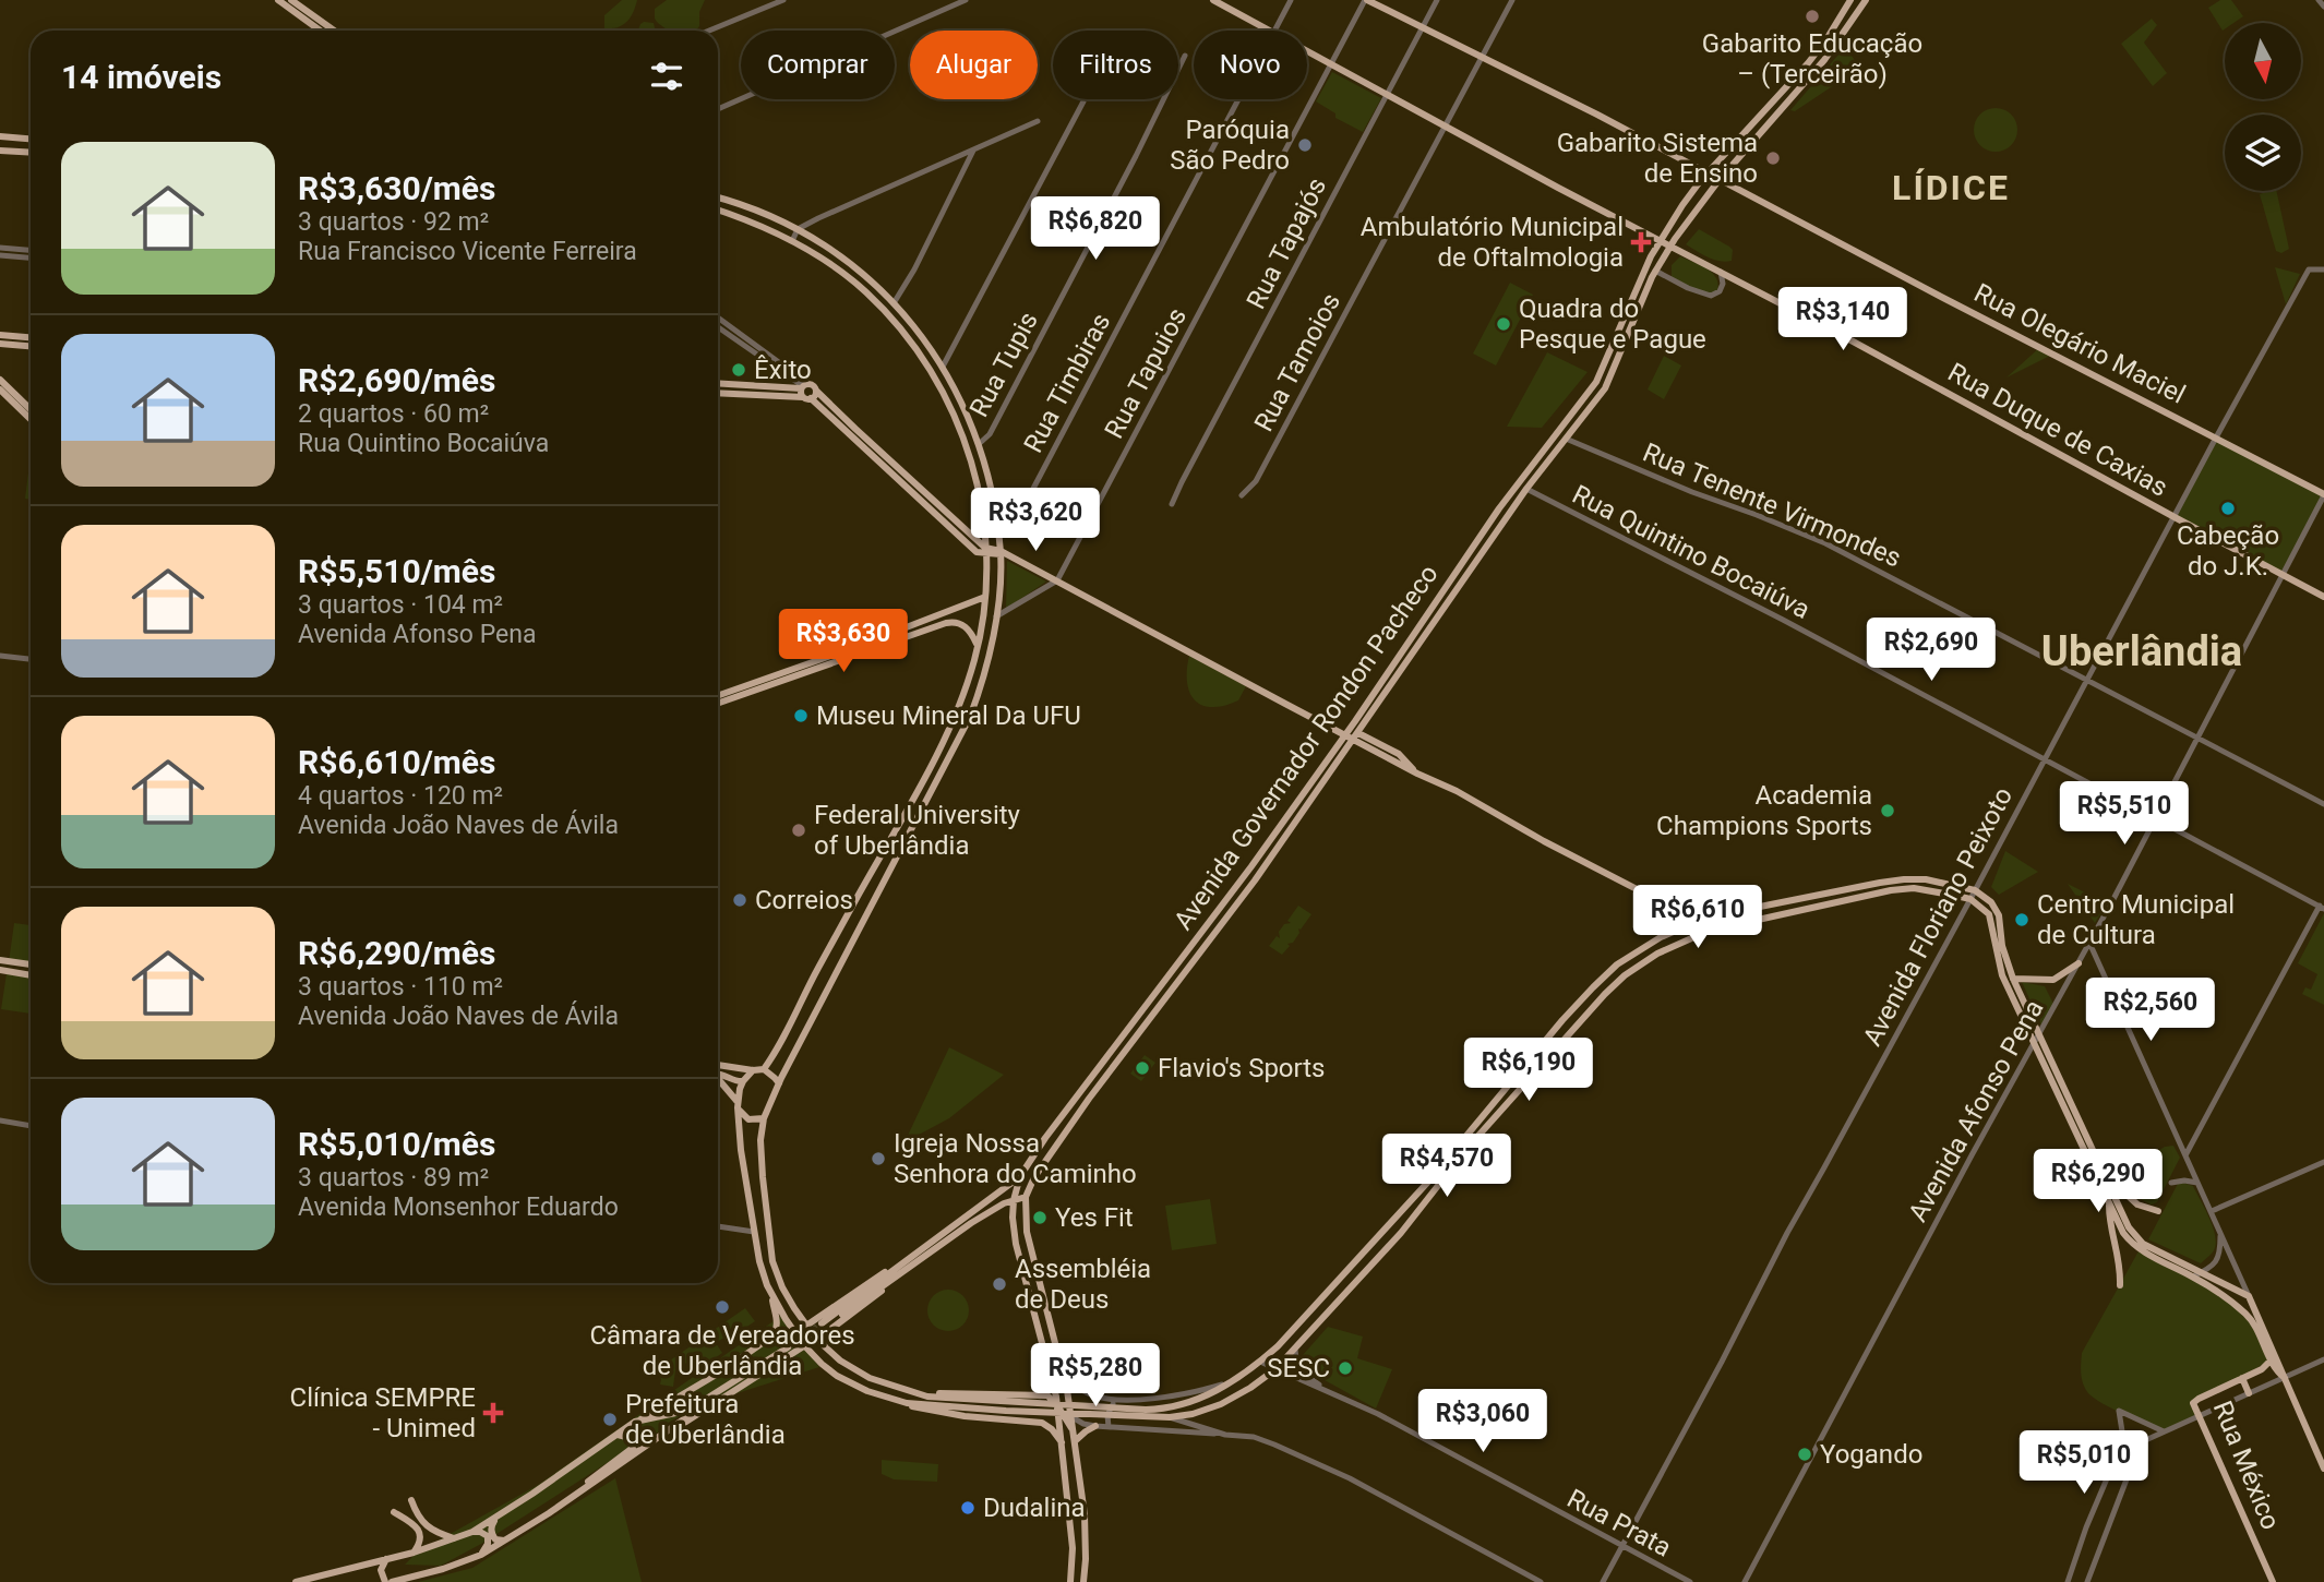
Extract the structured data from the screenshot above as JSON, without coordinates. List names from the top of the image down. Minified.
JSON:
{"streets":{"main road":["Rua Olegário Maciel","Rua Duque de Caxias","Avenida Governador Rondon Pacheco","Rua México"],"street":["Rua Tapajós","Rua Tamoios","Rua Tupis","Rua Tapuios","Rua Timbiras","Rua Tenente Virmondes","Rua Quintino Bocaiúva","Avenida Floriano Peixoto","Avenida Afonso Pena","Rua Prata"]},"crossings":[["Rua Tapajós","Rua Olegário Maciel"],["Rua Olegário Maciel","Rua Tamoios"],["Rua Olegário Maciel","Rua Tapuios"],["Rua Olegário Maciel","Avenida Floriano Peixoto"],["Rua Olegário Maciel","Avenida Afonso Pena"],["Rua Tamoios","Rua Duque de Caxias"],["Rua Duque de Caxias","Avenida Floriano Peixoto"],["Rua Duque de Caxias","Avenida Afonso Pena"],["Rua Tenente Virmondes","Avenida Governador Rondon Pacheco"],["Rua Tenente Virmondes","Avenida Floriano Peixoto"],["Rua Tenente Virmondes","Avenida Afonso Pena"],["Rua Quintino Bocaiúva","Avenida Governador Rondon Pacheco"],["Rua Quintino Bocaiúva","Avenida Floriano Peixoto"],["Rua Quintino Bocaiúva","Avenida Afonso Pena"],["Avenida Floriano Peixoto","Rua Prata"]],"districts":["LÍDICE","Uberlândia"],"places":{"other":["Gabarito Educação – (Terceirão)","Paróquia São Pedro","Gabarito Sistema de Ensino","Quadra do Pesque e Pague","Êxito","Cabeção do J.K.","Museu Mineral Da UFU","Academia Champions Sports","Federal University of Uberlândia","Correios","Centro Municipal de Cultura","Flavio's Sports","Igreja Nossa Senhora do Caminho","Yes Fit","Assembléia de Deus","Câmara de Vereadores de Uberlândia","SESC","Prefeitura de Uberlândia","Yogando","Dudalina"],"health":["Ambulatório Municipal de Oftalmologia","Clínica SEMPRE - Unimed"]},"north":"bottom","page":{"chip":["Comprar","Alugar","Filtros","Novo"],"heading":"14 imóveis","list":[{"name":"R$3,630/mês","note":"3 quartos · 92 m² · Rua Francisco Vicente Ferreira"},{"name":"R$2,690/mês","note":"2 quartos · 60 m² · Rua Quintino Bocaiúva"},{"name":"R$5,510/mês","note":"3 quartos · 104 m² · Avenida Afonso Pena"},{"name":"R$6,610/mês","note":"4 quartos · 120 m² · Avenida João Naves de Ávila"},{"name":"R$6,290/mês","note":"3 quartos · 110 m² · Avenida João Naves de Ávila"},{"name":"R$5,010/mês","note":"3 quartos · 89 m² · Avenida Monsenhor Eduardo"}],"price":["R$6,820","R$3,140","R$3,620","R$3,630","R$2,690","R$5,510","R$6,610","R$2,560","R$6,190","R$4,570","R$6,290","R$5,280","R$3,060","R$5,010"]}}
